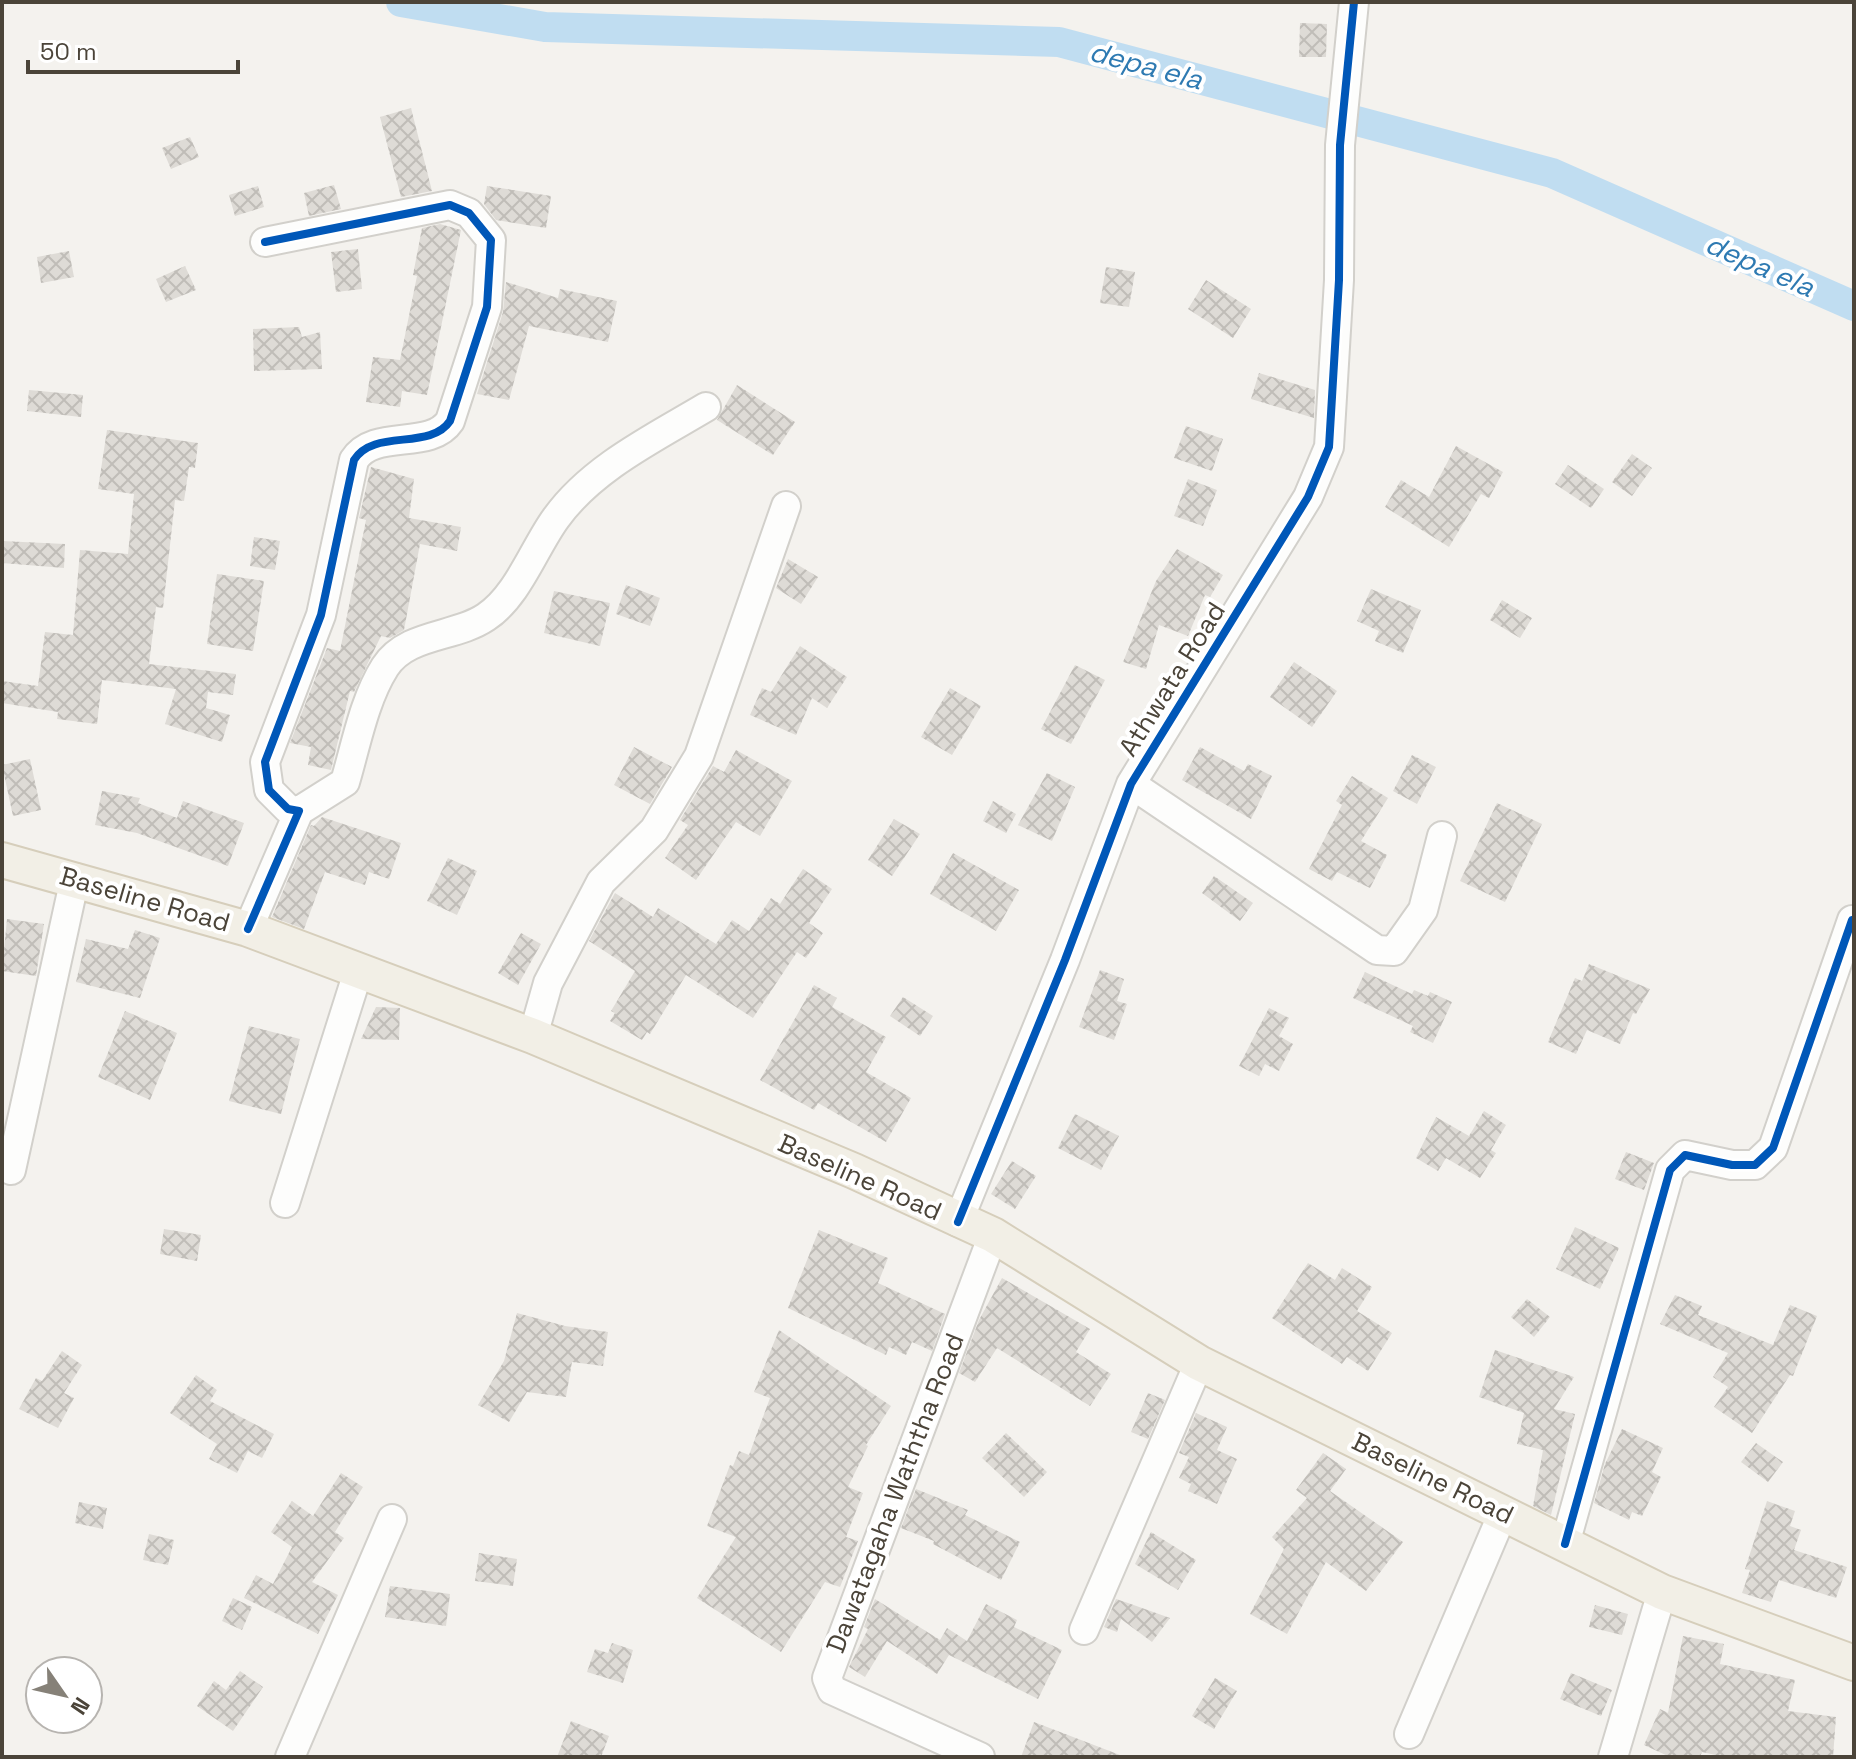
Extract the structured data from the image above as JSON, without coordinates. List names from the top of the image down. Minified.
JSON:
{"streets":{"main road":["Baseline Road"],"street":["Athwata Road","Dawatagaha Waththa Road"]},"crossings":[["Athwata Road","Baseline Road"],["Baseline Road","Dawatagaha Waththa Road"]],"water":["depa ela"],"scale_bar":"50 m","north":"bottom right"}
